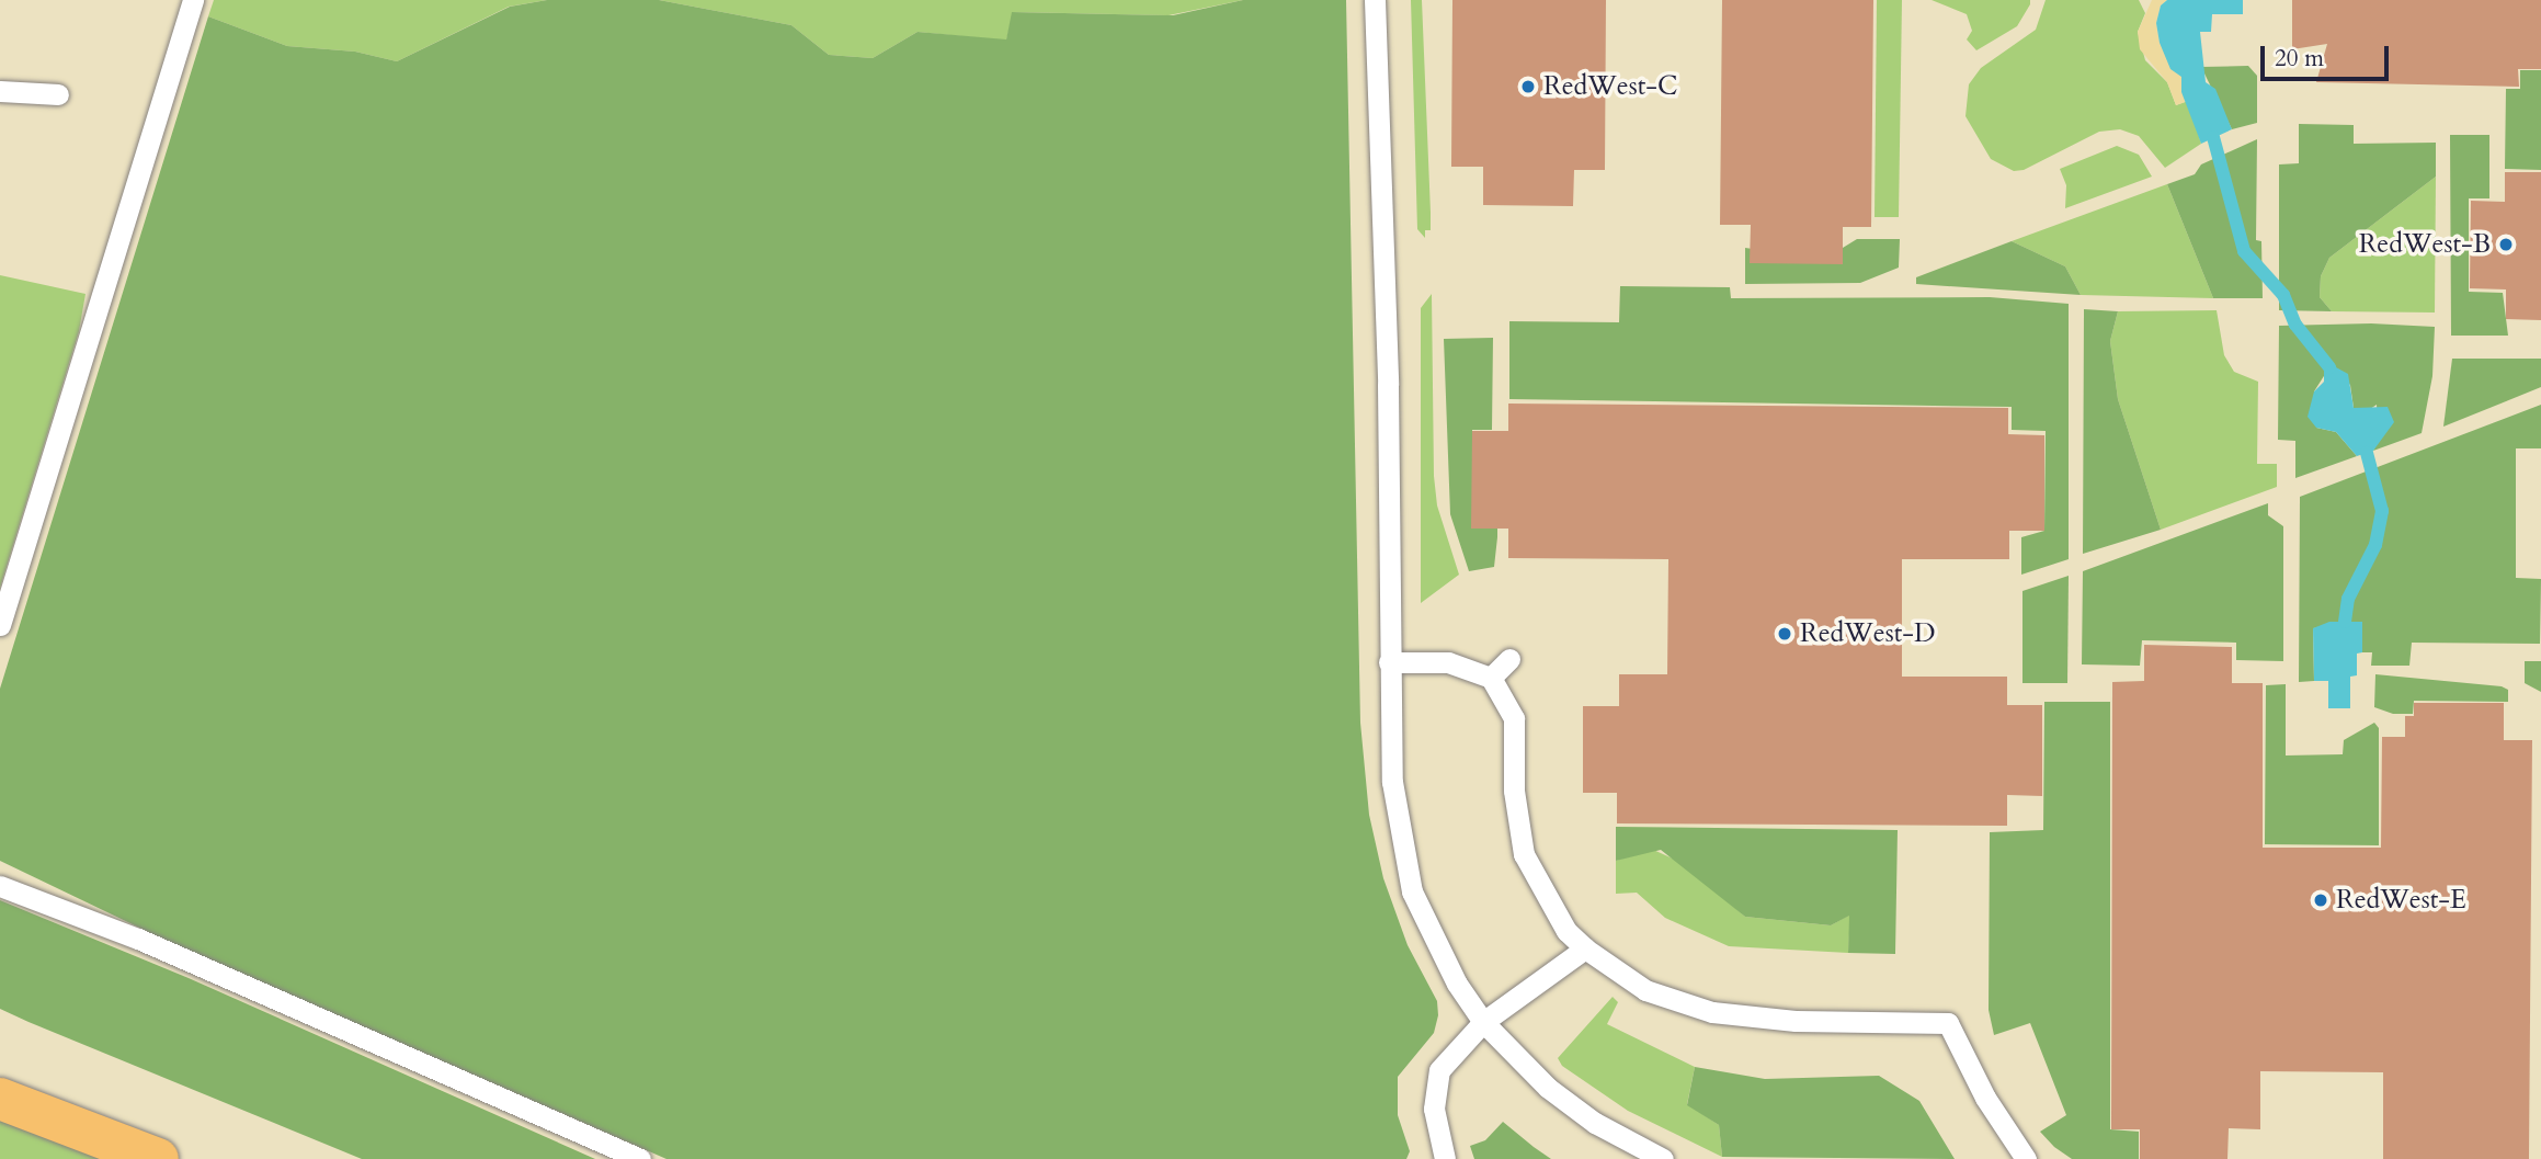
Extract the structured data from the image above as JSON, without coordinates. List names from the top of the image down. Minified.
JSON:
{"places":["RedWest-C","RedWest-B","RedWest-D","RedWest-E"],"scale_bar":"20 m"}
